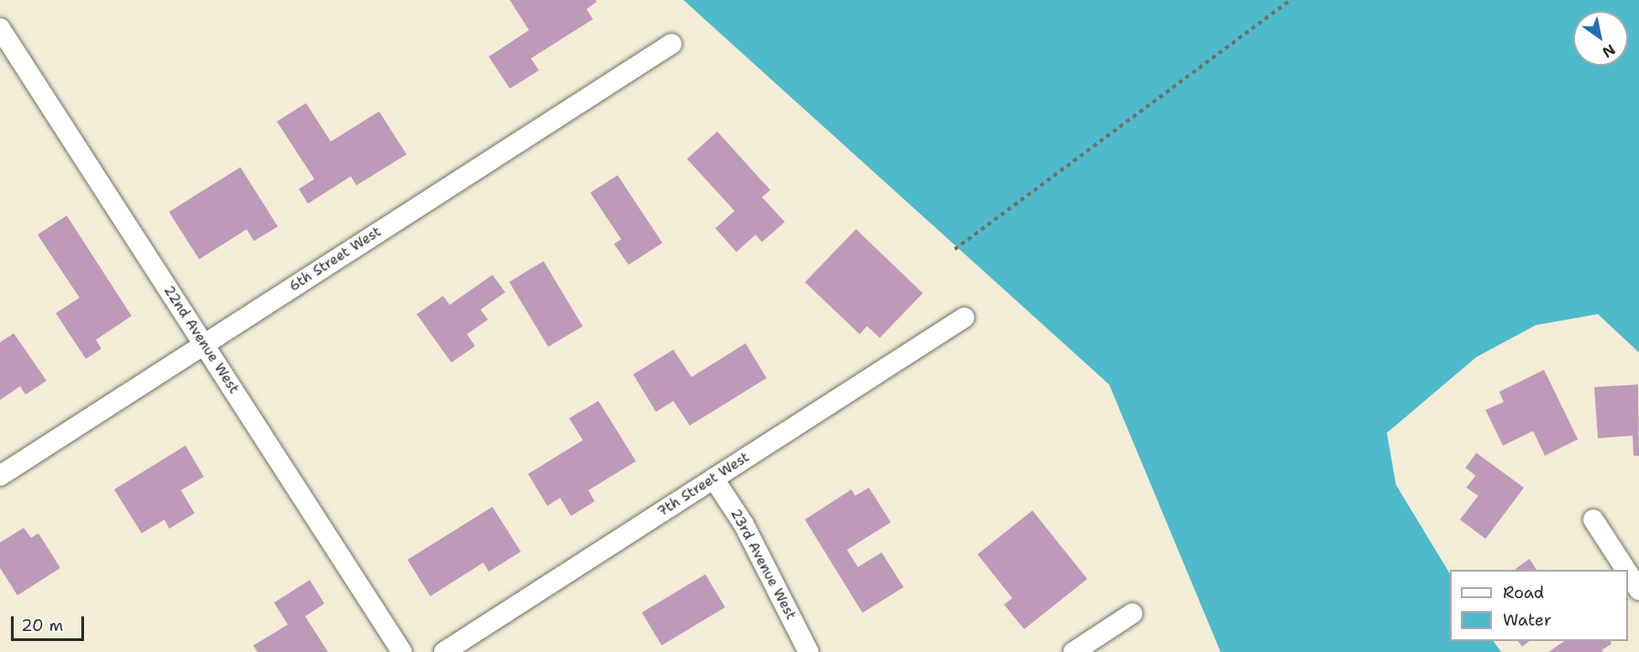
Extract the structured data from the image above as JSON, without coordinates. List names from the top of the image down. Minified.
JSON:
{"streets":{"street":["6th Street West","22nd Avenue West","7th Street West","23rd Avenue West"]},"crossings":[["6th Street West","22nd Avenue West"],["7th Street West","23rd Avenue West"]],"legend":["Road","Water"],"scale_bar":"20 m","north":"bottom right"}
